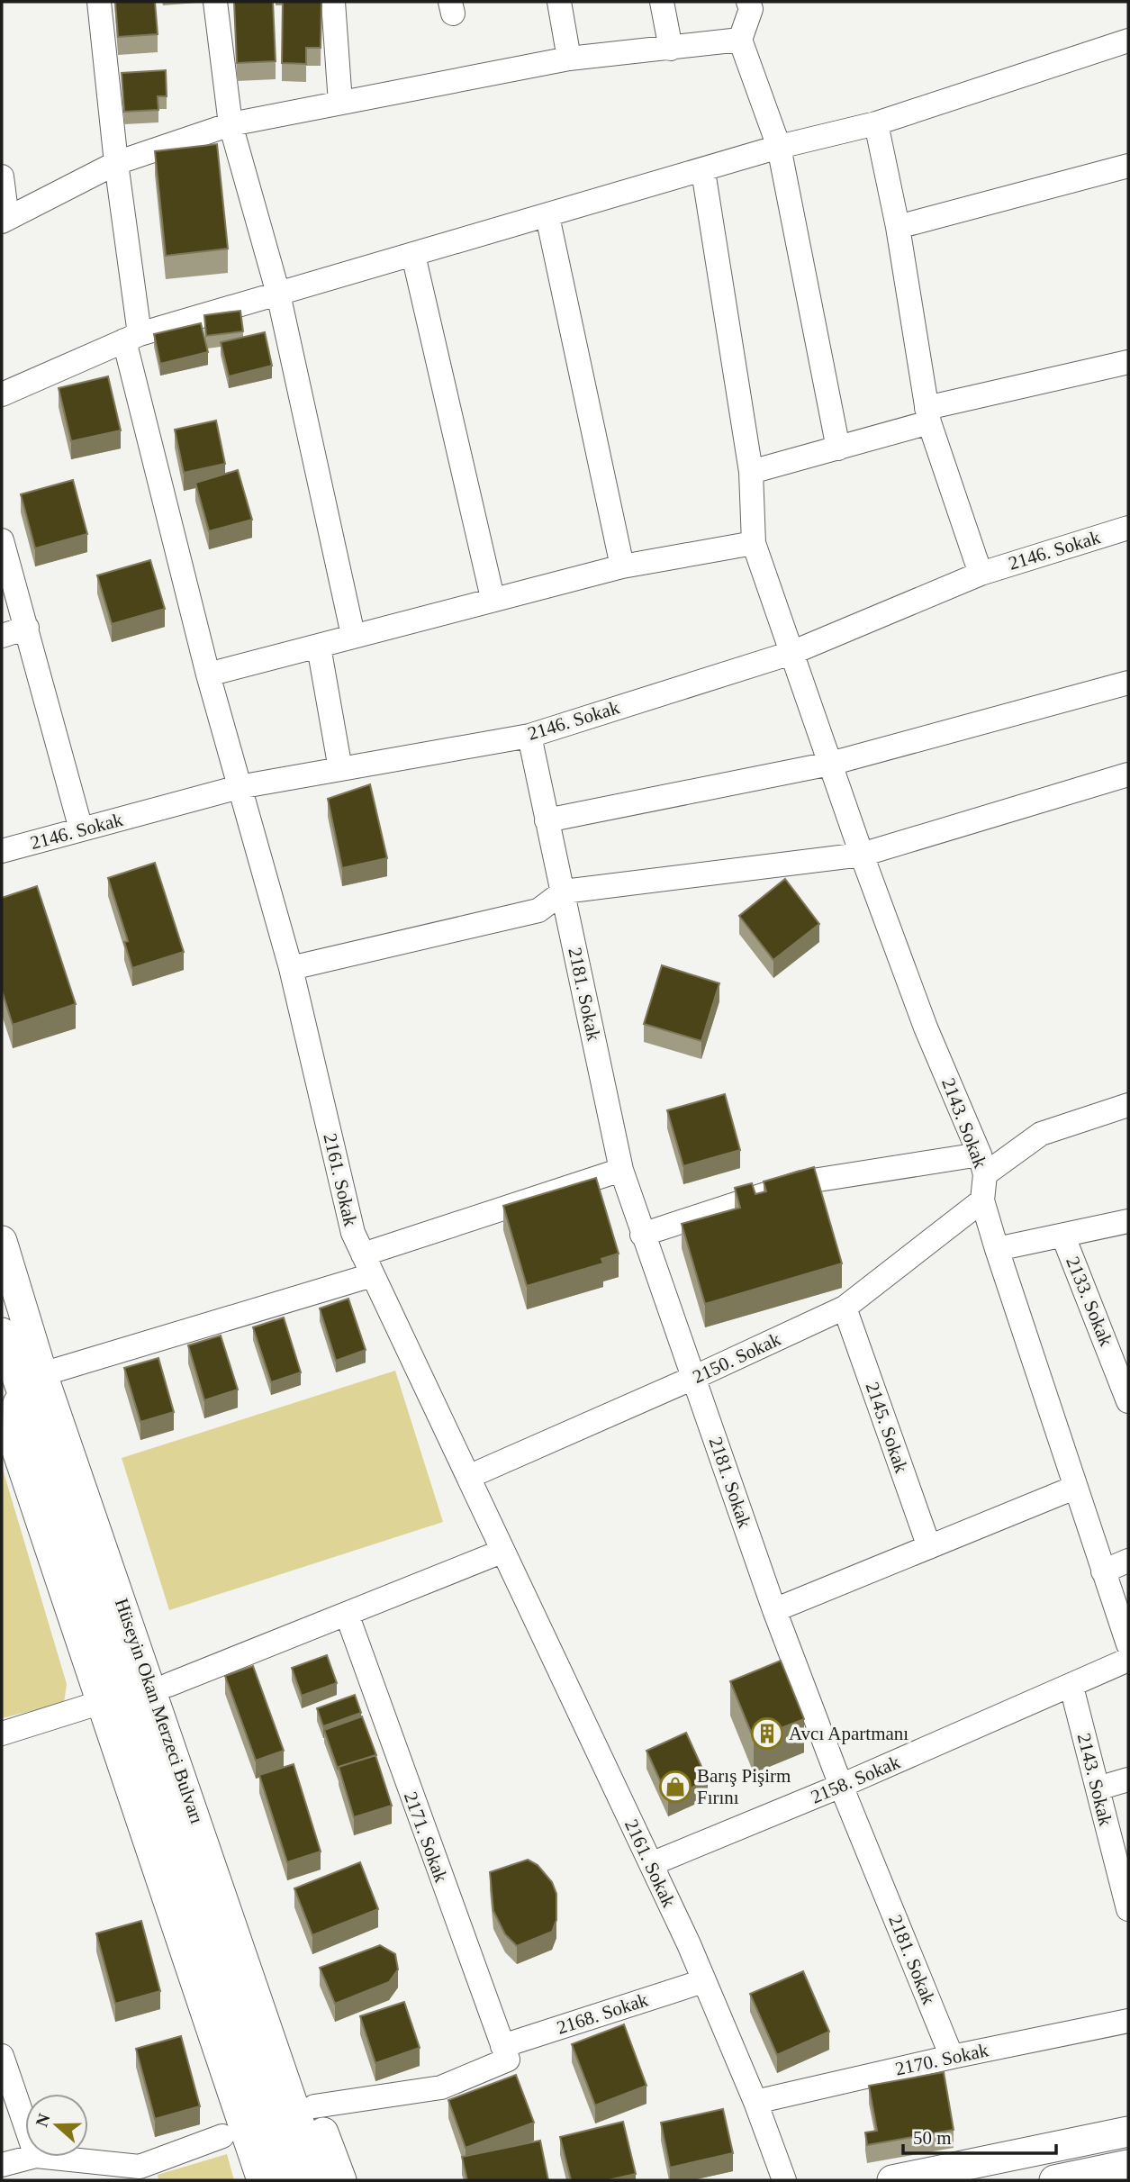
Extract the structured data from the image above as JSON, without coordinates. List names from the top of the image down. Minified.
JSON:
{"streets":{"main road":["Hüseyin Okan Merzeci Bulvarı"],"street":["2146. Sokak","2181. Sokak","2143. Sokak","2161. Sokak","2133. Sokak","2150. Sokak","2145. Sokak","2158. Sokak","2171. Sokak","2168. Sokak","2170. Sokak"]},"crossings":[["2146. Sokak","2181. Sokak"],["2146. Sokak","2143. Sokak"],["2146. Sokak","2161. Sokak"],["2181. Sokak","2150. Sokak"],["2181. Sokak","2158. Sokak"],["2181. Sokak","2170. Sokak"],["2143. Sokak","2150. Sokak"],["2143. Sokak","2158. Sokak"],["2161. Sokak","2150. Sokak"],["2161. Sokak","2158. Sokak"],["2161. Sokak","2168. Sokak"],["2161. Sokak","2170. Sokak"],["2150. Sokak","2145. Sokak"],["2171. Sokak","2168. Sokak"]],"places":{"building":["Avcı Apartmanı"],"shop":["Barış Pişirm Fırını"]},"scale_bar":"50 m","north":"left"}
